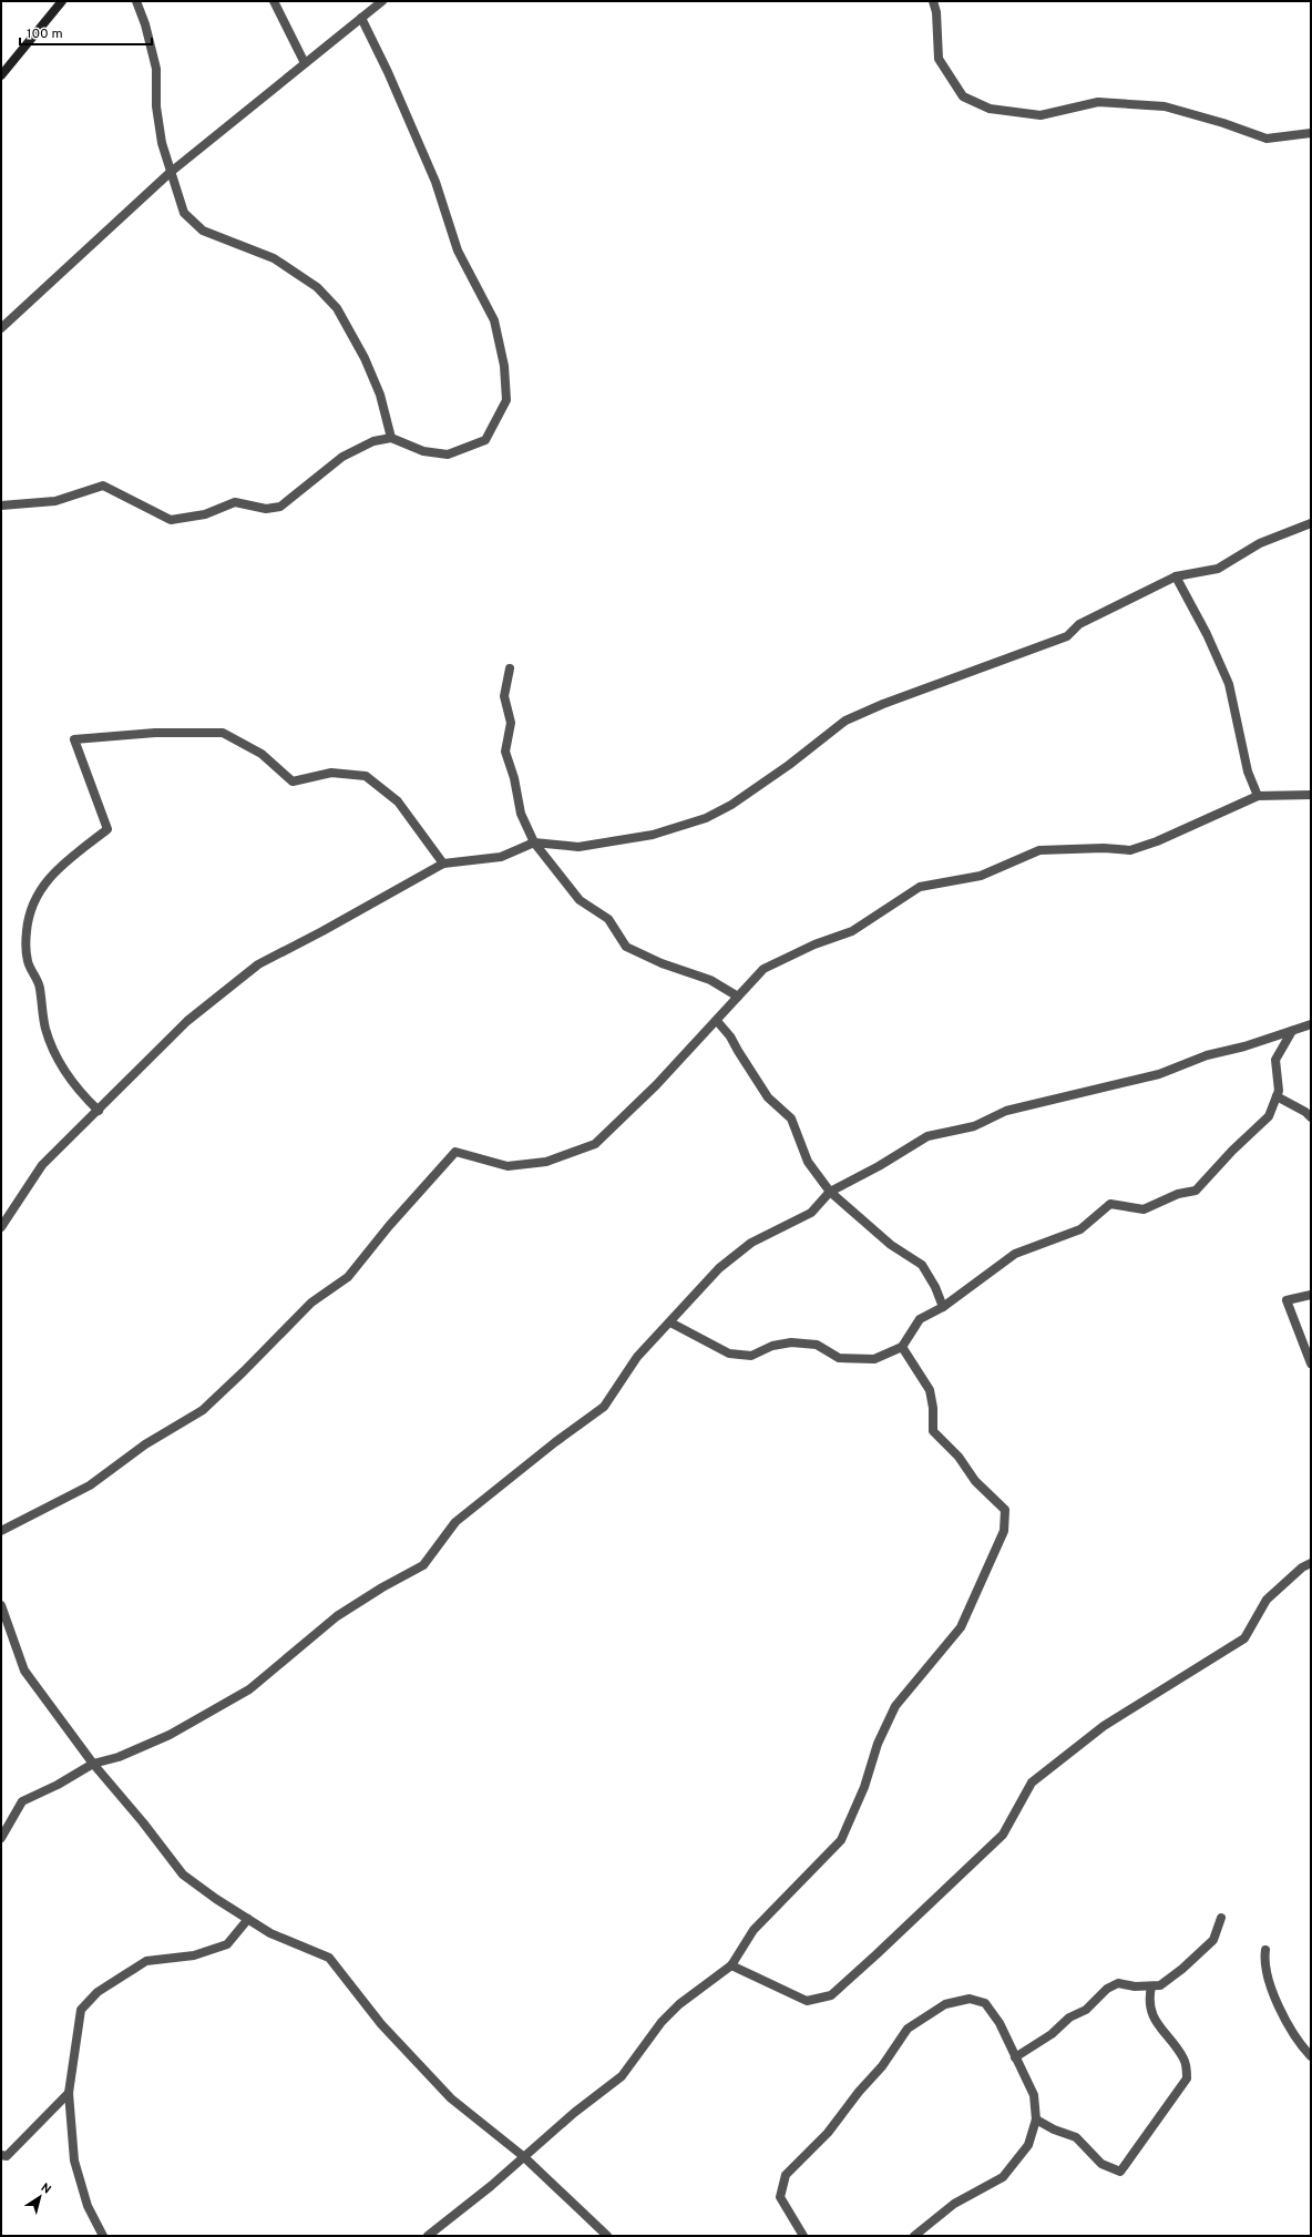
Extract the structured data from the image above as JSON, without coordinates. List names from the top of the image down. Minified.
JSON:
{"scale_bar":"100 m","north":"top right"}
